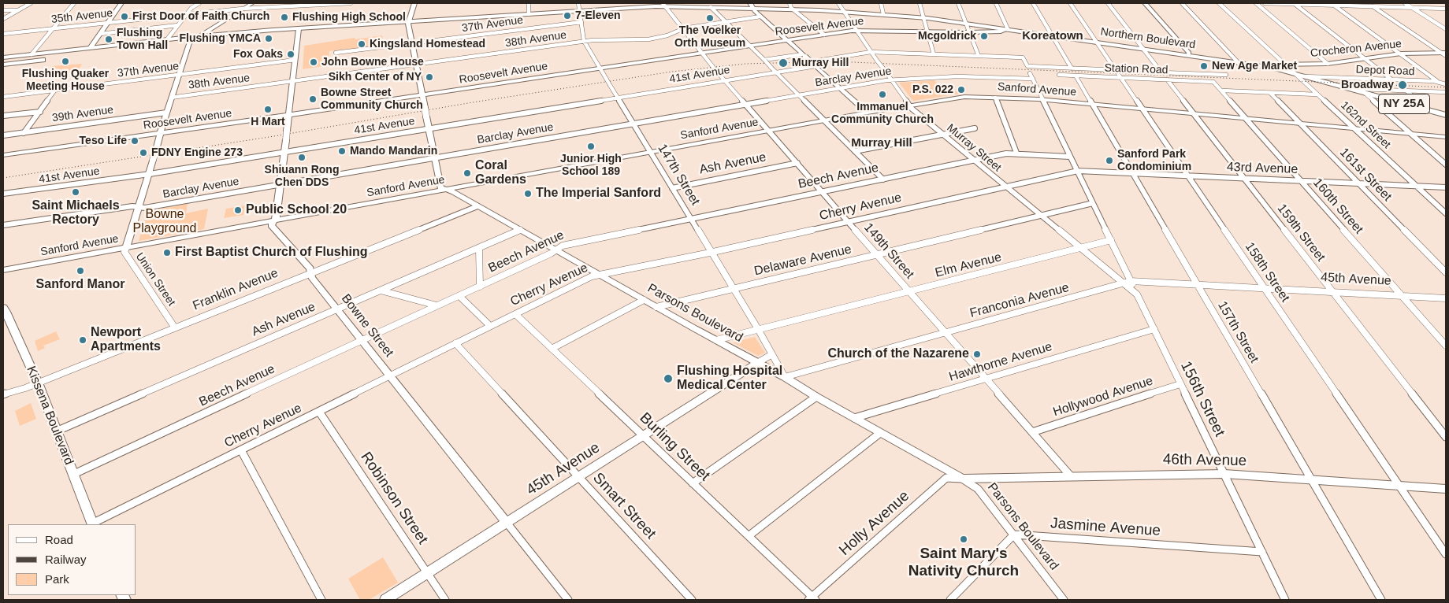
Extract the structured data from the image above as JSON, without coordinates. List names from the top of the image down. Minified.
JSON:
{"streets":{"main road":["Northern Boulevard","NY 25A","Kissena Boulevard"],"street":["35th Avenue","37th Avenue","Roosevelt Avenue","38th Avenue","Crocheron Avenue","Station Road","Depot Road","41st Avenue","Barclay Avenue","Sanford Avenue","39th Avenue","162nd Street","Murray Street","Ash Avenue","43rd Avenue","147th Street","161st Street","Beech Avenue","160th Street","Cherry Avenue","159th Street","149th Street","Delaware Avenue","Elm Avenue","158th Street","Union Street","45th Avenue","Franklin Avenue","Franconia Avenue","Parsons Boulevard","Bowne Street","157th Street","Hawthorne Avenue","Hollywood Avenue","156th Street","Burling Street","46th Avenue","Robinson Street","Smart Street","Holly Avenue","Jasmine Avenue"]},"crossings":[["37th Avenue","147th Street"],["37th Avenue","Union Street"],["Roosevelt Avenue","Northern Boulevard"],["Roosevelt Avenue","Murray Street"],["Roosevelt Avenue","147th Street"],["Roosevelt Avenue","149th Street"],["Roosevelt Avenue","Union Street"],["Northern Boulevard","Crocheron Avenue"],["Northern Boulevard","Depot Road"],["Northern Boulevard","162nd Street"],["Northern Boulevard","Murray Street"],["Northern Boulevard","147th Street"],["Northern Boulevard","149th Street"],["Northern Boulevard","158th Street"],["Northern Boulevard","Union Street"],["38th Avenue","147th Street"],["38th Avenue","149th Street"],["38th Avenue","Union Street"],["Crocheron Avenue","162nd Street"],["Station Road","160th Street"],["Station Road","159th Street"],["Station Road","158th Street"],["Station Road","157th Street"],["41st Avenue","147th Street"],["41st Avenue","149th Street"],["41st Avenue","Union Street"],["Barclay Avenue","Murray Street"],["Barclay Avenue","147th Street"],["Barclay Avenue","149th Street"],["Barclay Avenue","Union Street"],["Barclay Avenue","156th Street"],["Sanford Avenue","162nd Street"],["Sanford Avenue","Murray Street"],["Sanford Avenue","147th Street"],["Sanford Avenue","161st Street"],["Sanford Avenue","160th Street"],["Sanford Avenue","159th Street"],["Sanford Avenue","149th Street"],["Sanford Avenue","158th Street"],["Sanford Avenue","Union Street"],["Sanford Avenue","Parsons Boulevard"],["Sanford Avenue","Bowne Street"],["Sanford Avenue","157th Street"],["Sanford Avenue","156th Street"],["39th Avenue","Union Street"],["162nd Street","43rd Avenue"],["Murray Street","Beech Avenue"],["Murray Street","Cherry Avenue"],["Murray Street","Delaware Avenue"],["Murray Street","Elm Avenue"],["Murray Street","Franconia Avenue"],["Murray Street","156th Street"],["Ash Avenue","147th Street"],["Ash Avenue","149th Street"],["Ash Avenue","Parsons Boulevard"],["Ash Avenue","Bowne Street"],["Ash Avenue","Kissena Boulevard"],["43rd Avenue","161st Street"],["43rd Avenue","160th Street"],["43rd Avenue","Cherry Avenue"],["43rd Avenue","159th Street"],["43rd Avenue","158th Street"],["43rd Avenue","157th Street"],["43rd Avenue","156th Street"],["147th Street","Beech Avenue"],["147th Street","Cherry Avenue"],["147th Street","Delaware Avenue"],["147th Street","Elm Avenue"],["147th Street","Franconia Avenue"],["147th Street","Parsons Boulevard"],["Beech Avenue","149th Street"],["Beech Avenue","Parsons Boulevard"],["Beech Avenue","Bowne Street"],["Beech Avenue","156th Street"],["Beech Avenue","Kissena Boulevard"],["160th Street","45th Avenue"],["Cherry Avenue","149th Street"],["Cherry Avenue","Parsons Boulevard"],["Cherry Avenue","Bowne Street"],["Cherry Avenue","156th Street"],["Cherry Avenue","Kissena Boulevard"],["Cherry Avenue","Burling Street"],["Cherry Avenue","Robinson Street"],["Cherry Avenue","Smart Street"],["159th Street","45th Avenue"],["149th Street","Delaware Avenue"],["149th Street","Elm Avenue"],["149th Street","Franconia Avenue"],["149th Street","Hawthorne Avenue"],["149th Street","Hollywood Avenue"],["149th Street","46th Avenue"],["Delaware Avenue","Parsons Boulevard"],["Delaware Avenue","156th Street"],["Elm Avenue","Parsons Boulevard"],["Elm Avenue","156th Street"],["158th Street","45th Avenue"],["158th Street","Franconia Avenue"],["158th Street","46th Avenue"],["Union Street","Franklin Avenue"],["45th Avenue","Franconia Avenue"],["45th Avenue","Parsons Boulevard"],["45th Avenue","Bowne Street"],["45th Avenue","Burling Street"],["45th Avenue","Robinson Street"],["45th Avenue","Smart Street"],["Franklin Avenue","Parsons Boulevard"],["Franklin Avenue","Bowne Street"],["Franklin Avenue","Kissena Boulevard"],["Franconia Avenue","Parsons Boulevard"],["Franconia Avenue","157th Street"],["Franconia Avenue","156th Street"],["Parsons Boulevard","Hawthorne Avenue"],["Parsons Boulevard","46th Avenue"],["Parsons Boulevard","Holly Avenue"],["Parsons Boulevard","Jasmine Avenue"],["157th Street","46th Avenue"],["Hawthorne Avenue","156th Street"],["Hollywood Avenue","156th Street"],["156th Street","46th Avenue"],["156th Street","Jasmine Avenue"],["Burling Street","Holly Avenue"],["46th Avenue","Holly Avenue"]],"districts":["Koreatown","Murray Hill"],"parks":["Bowne Playground"],"places":["7-Eleven","First Door of Faith Church","Flushing High School","The Voelker Orth Museum","Mcgoldrick","Flushing YMCA","Flushing Town Hall","Kingsland Homestead","Fox Oaks","Flushing Quaker Meeting House","John Bowne House","Murray Hill","New Age Market","Sikh Center of NY","Broadway","P.S. 022","Immanuel Community Church","Bowne Street Community Church","H Mart","Teso Life","Junior High School 189","Mando Mandarin","FDNY Engine 273","Shiuann Rong Chen DDS","Sanford Park Condominium","Coral Gardens","Saint Michaels Rectory","The Imperial Sanford","Public School 20","First Baptist Church of Flushing","Sanford Manor","Newport Apartments","Church of the Nazarene","Flushing Hospital Medical Center","Saint Mary's Nativity Church"],"legend":["Road","Railway","Park"]}
